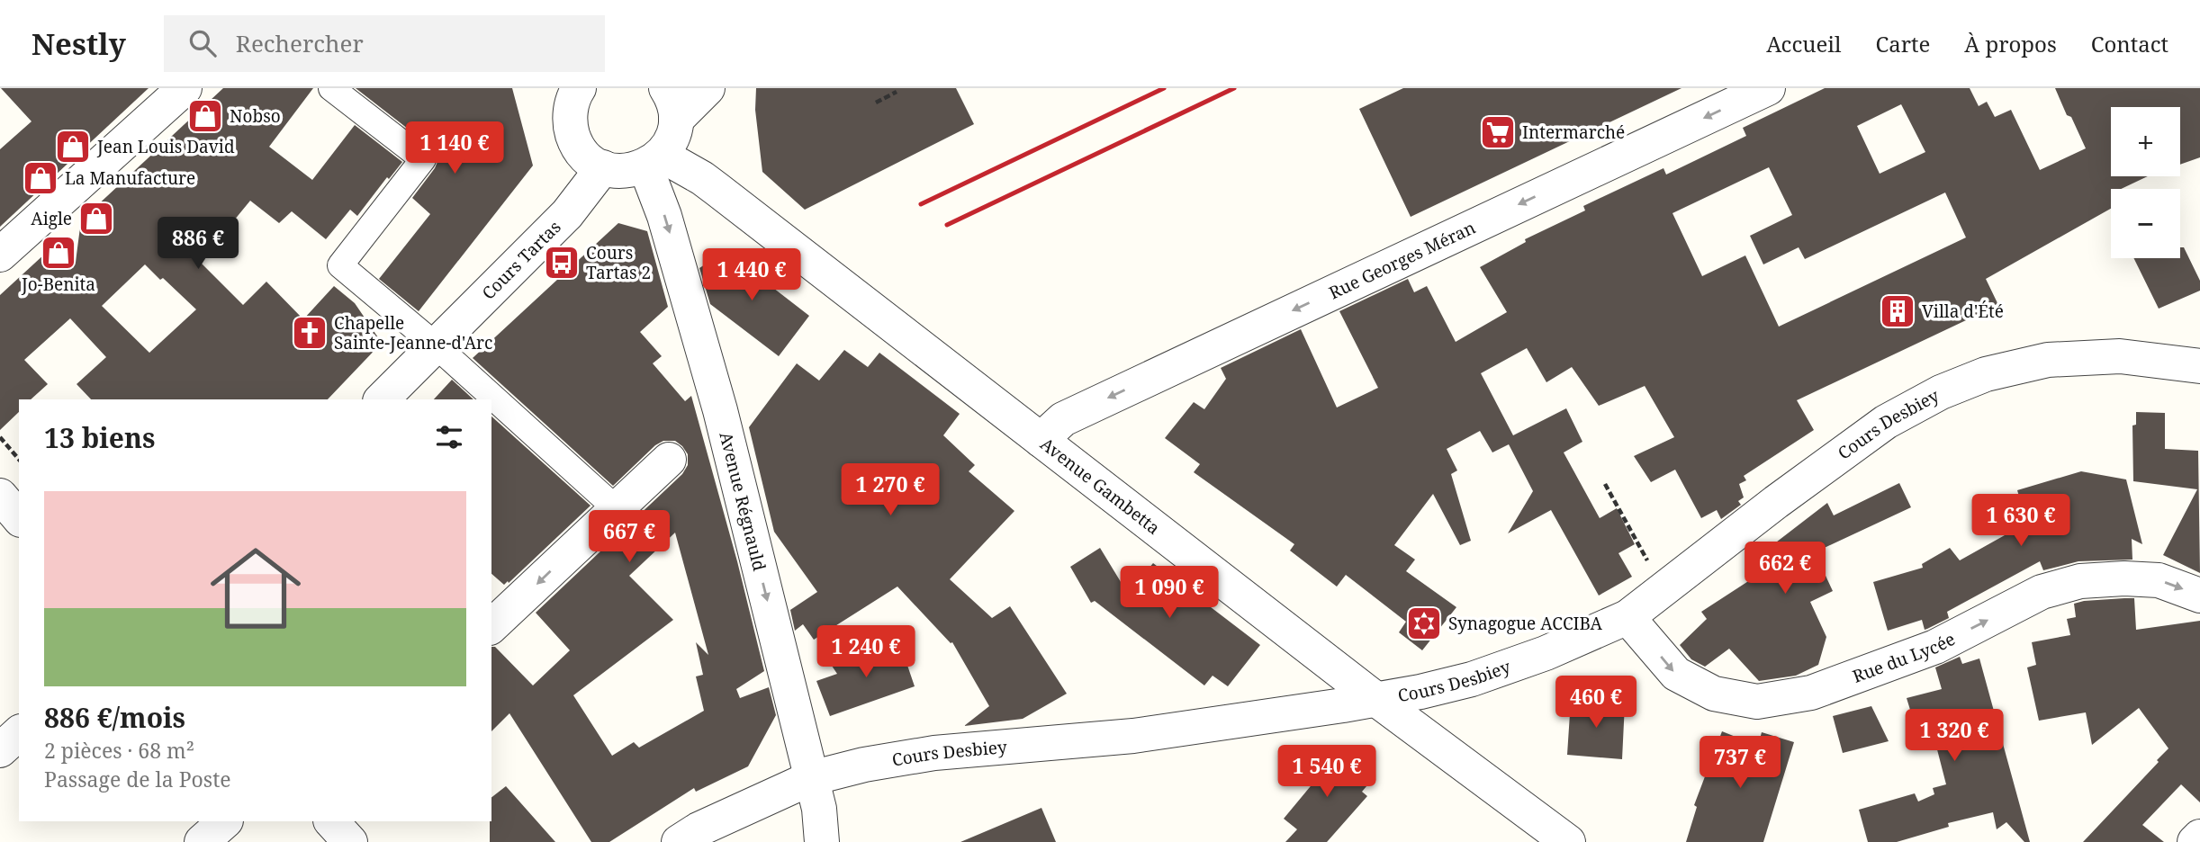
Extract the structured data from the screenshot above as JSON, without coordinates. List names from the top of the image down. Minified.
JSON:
{"streets":{"street":["Rue Georges Méran","Cours Tartas","Cours Desbiey","Avenue Gambetta","Avenue Régnauld","Rue du Lycée"]},"crossings":[["Rue Georges Méran","Avenue Gambetta"],["Cours Desbiey","Avenue Gambetta"],["Cours Desbiey","Avenue Régnauld"],["Cours Desbiey","Rue du Lycée"],["Avenue Gambetta","Avenue Régnauld"]],"one_way":["Rue Georges Méran","Avenue Régnauld","Rue du Lycée"],"places":{"shop":["Nobso","Jean Louis David","La Manufacture","Aigle","Jo-Benita"],"supermarket":["Intermarché"],"bus stop":["Cours Tartas 2"],"building":["Villa d'Été"],"church":["Chapelle Sainte-Jeanne-d'Arc"],"synagogue":["Synagogue ACCIBA"]},"page":{"header":"Nestly","search":"Rechercher","nav":["Accueil","Carte","À propos","Contact"],"map_buttons":["+","−"],"price":["1 140 €","886 €","1 440 €","1 270 €","1 630 €","667 €","662 €","1 090 €","1 240 €","460 €","1 320 €","737 €","1 540 €"],"heading":"13 biens","list":[{"name":"886 €/mois","note":"2 pièces · 68 m² · Passage de la Poste"}]}}
